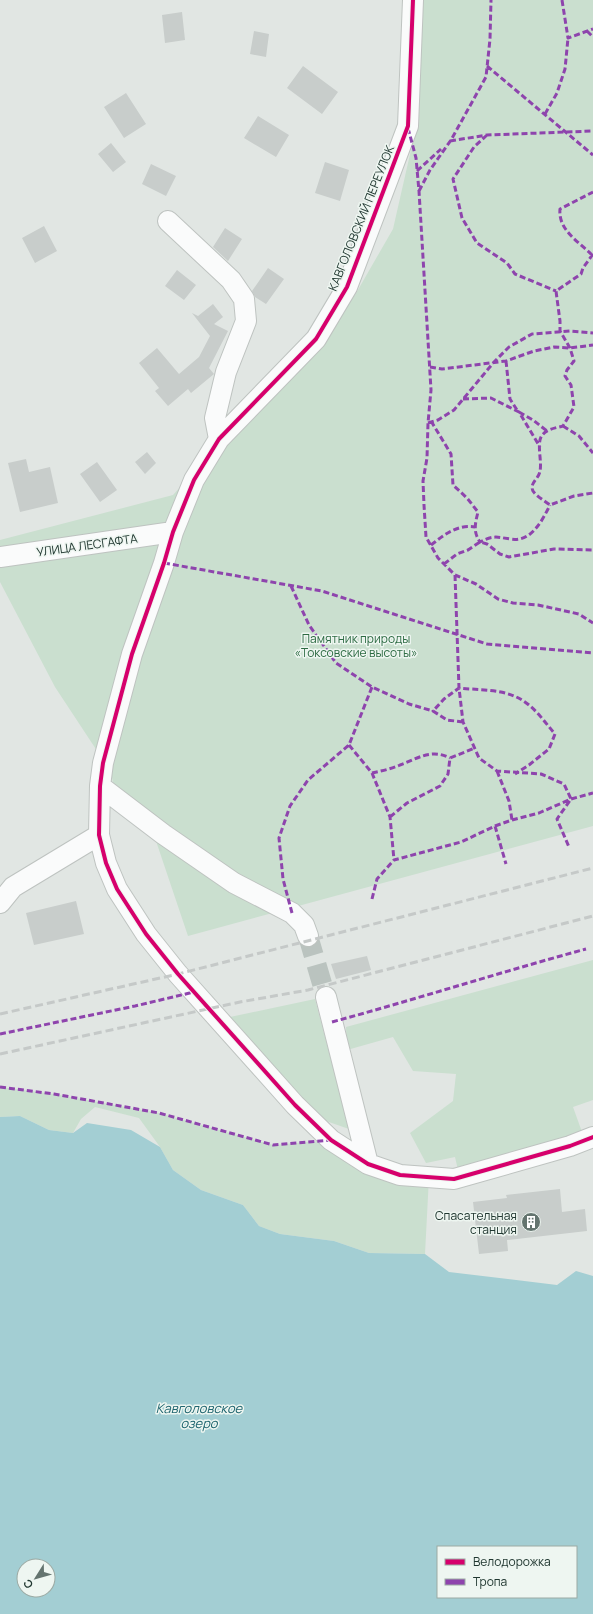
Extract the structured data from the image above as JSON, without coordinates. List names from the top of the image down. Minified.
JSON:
{"streets":{"street":["КАВГОЛОВСКИЙ ПЕРЕУЛОК","УЛИЦА ЛЕСГАФТА"]},"crossings":[["КАВГОЛОВСКИЙ ПЕРЕУЛОК","УЛИЦА ЛЕСГАФТА"]],"water":["Кавголовское озеро"],"parks":["Памятник природы «Токсовские высоты»"],"places":{"building":["Спасательная станция"]},"legend":["Велодорожка","Тропа"],"north":"bottom left"}
